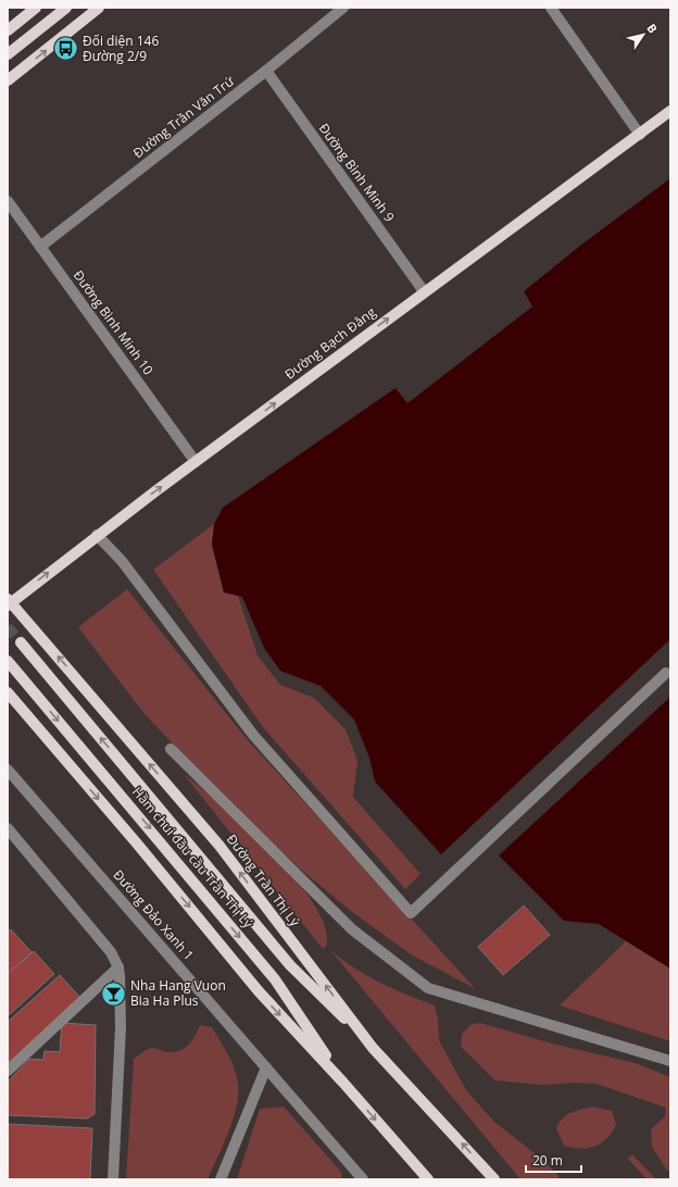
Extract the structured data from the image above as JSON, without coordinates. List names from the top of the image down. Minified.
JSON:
{"streets":{"main road":["Đường Bạch Đằng","Hầm chui đầu cầu Trần Thị Lý","Đường Trần Thị Lý"],"street":["Đường Trần Văn Trứ","Đường Bình Minh 9","Đường Bình Minh 10","Đường Đảo Xanh 1"]},"crossings":[["Đường Trần Văn Trứ","Đường Bình Minh 9"],["Đường Trần Văn Trứ","Đường Bình Minh 10"],["Đường Bình Minh 9","Đường Bạch Đằng"],["Đường Bình Minh 10","Đường Bạch Đằng"],["Đường Bạch Đằng","Đường Trần Thị Lý"],["Hầm chui đầu cầu Trần Thị Lý","Đường Trần Thị Lý"]],"one_way":["Đường Bạch Đằng"],"places":{"bus stop":["Đối diện 146 Đường 2/9"],"bar":["Nha Hang Vuon Bia Ha Plus"]},"scale_bar":"20 m","north":"top right"}
